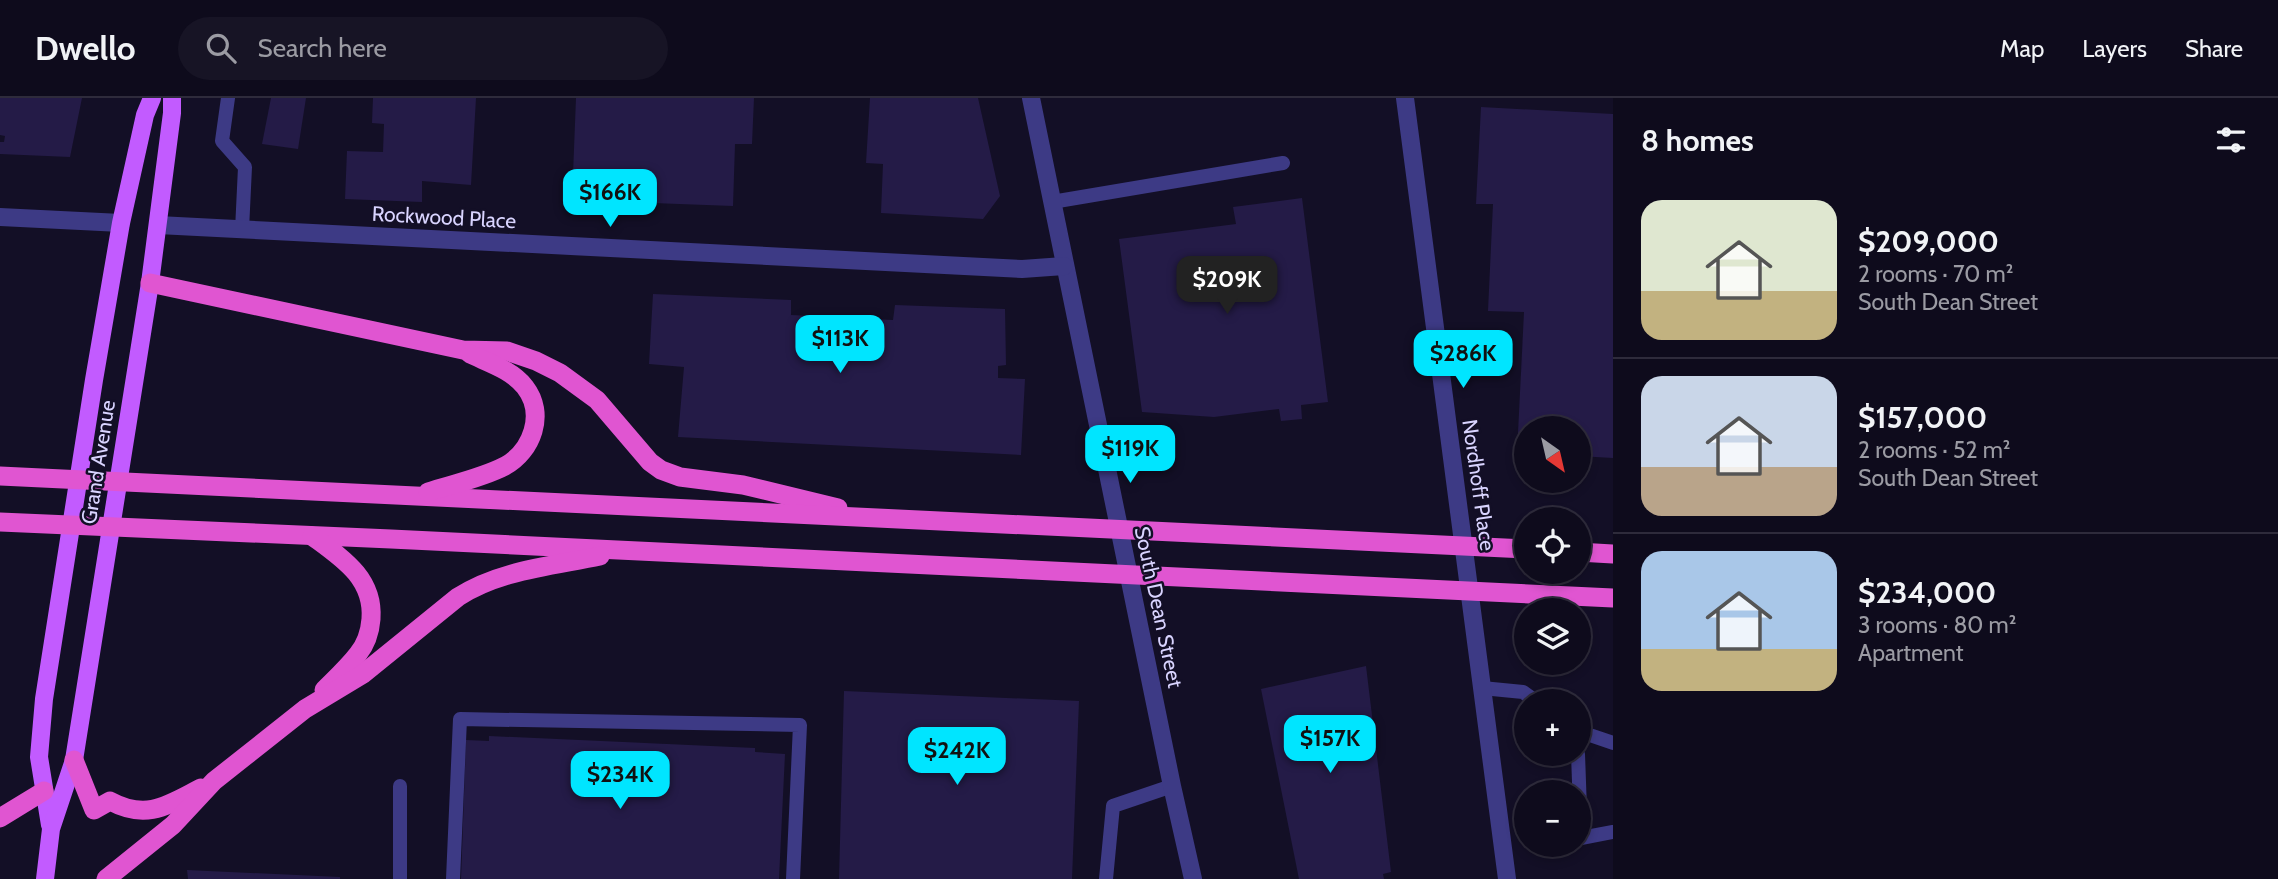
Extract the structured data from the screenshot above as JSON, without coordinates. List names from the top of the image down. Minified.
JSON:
{"streets":{"main road":["Grand Avenue"],"street":["Rockwood Place","Nordhoff Place","South Dean Street"]},"crossings":[["Rockwood Place","Grand Avenue"],["Rockwood Place","South Dean Street"]],"north":"bottom right","page":{"header":"Dwello","search":"Search here","nav":["Map","Layers","Share"],"heading":"8 homes","price":["$166K","$209K","$113K","$286K","$119K","$157K","$242K","$234K"],"list":[{"name":"$209,000","note":"2 rooms · 70 m² · South Dean Street"},{"name":"$157,000","note":"2 rooms · 52 m² · South Dean Street"},{"name":"$234,000","note":"3 rooms · 80 m² · Apartment"}],"map_buttons":["+","−"]}}
